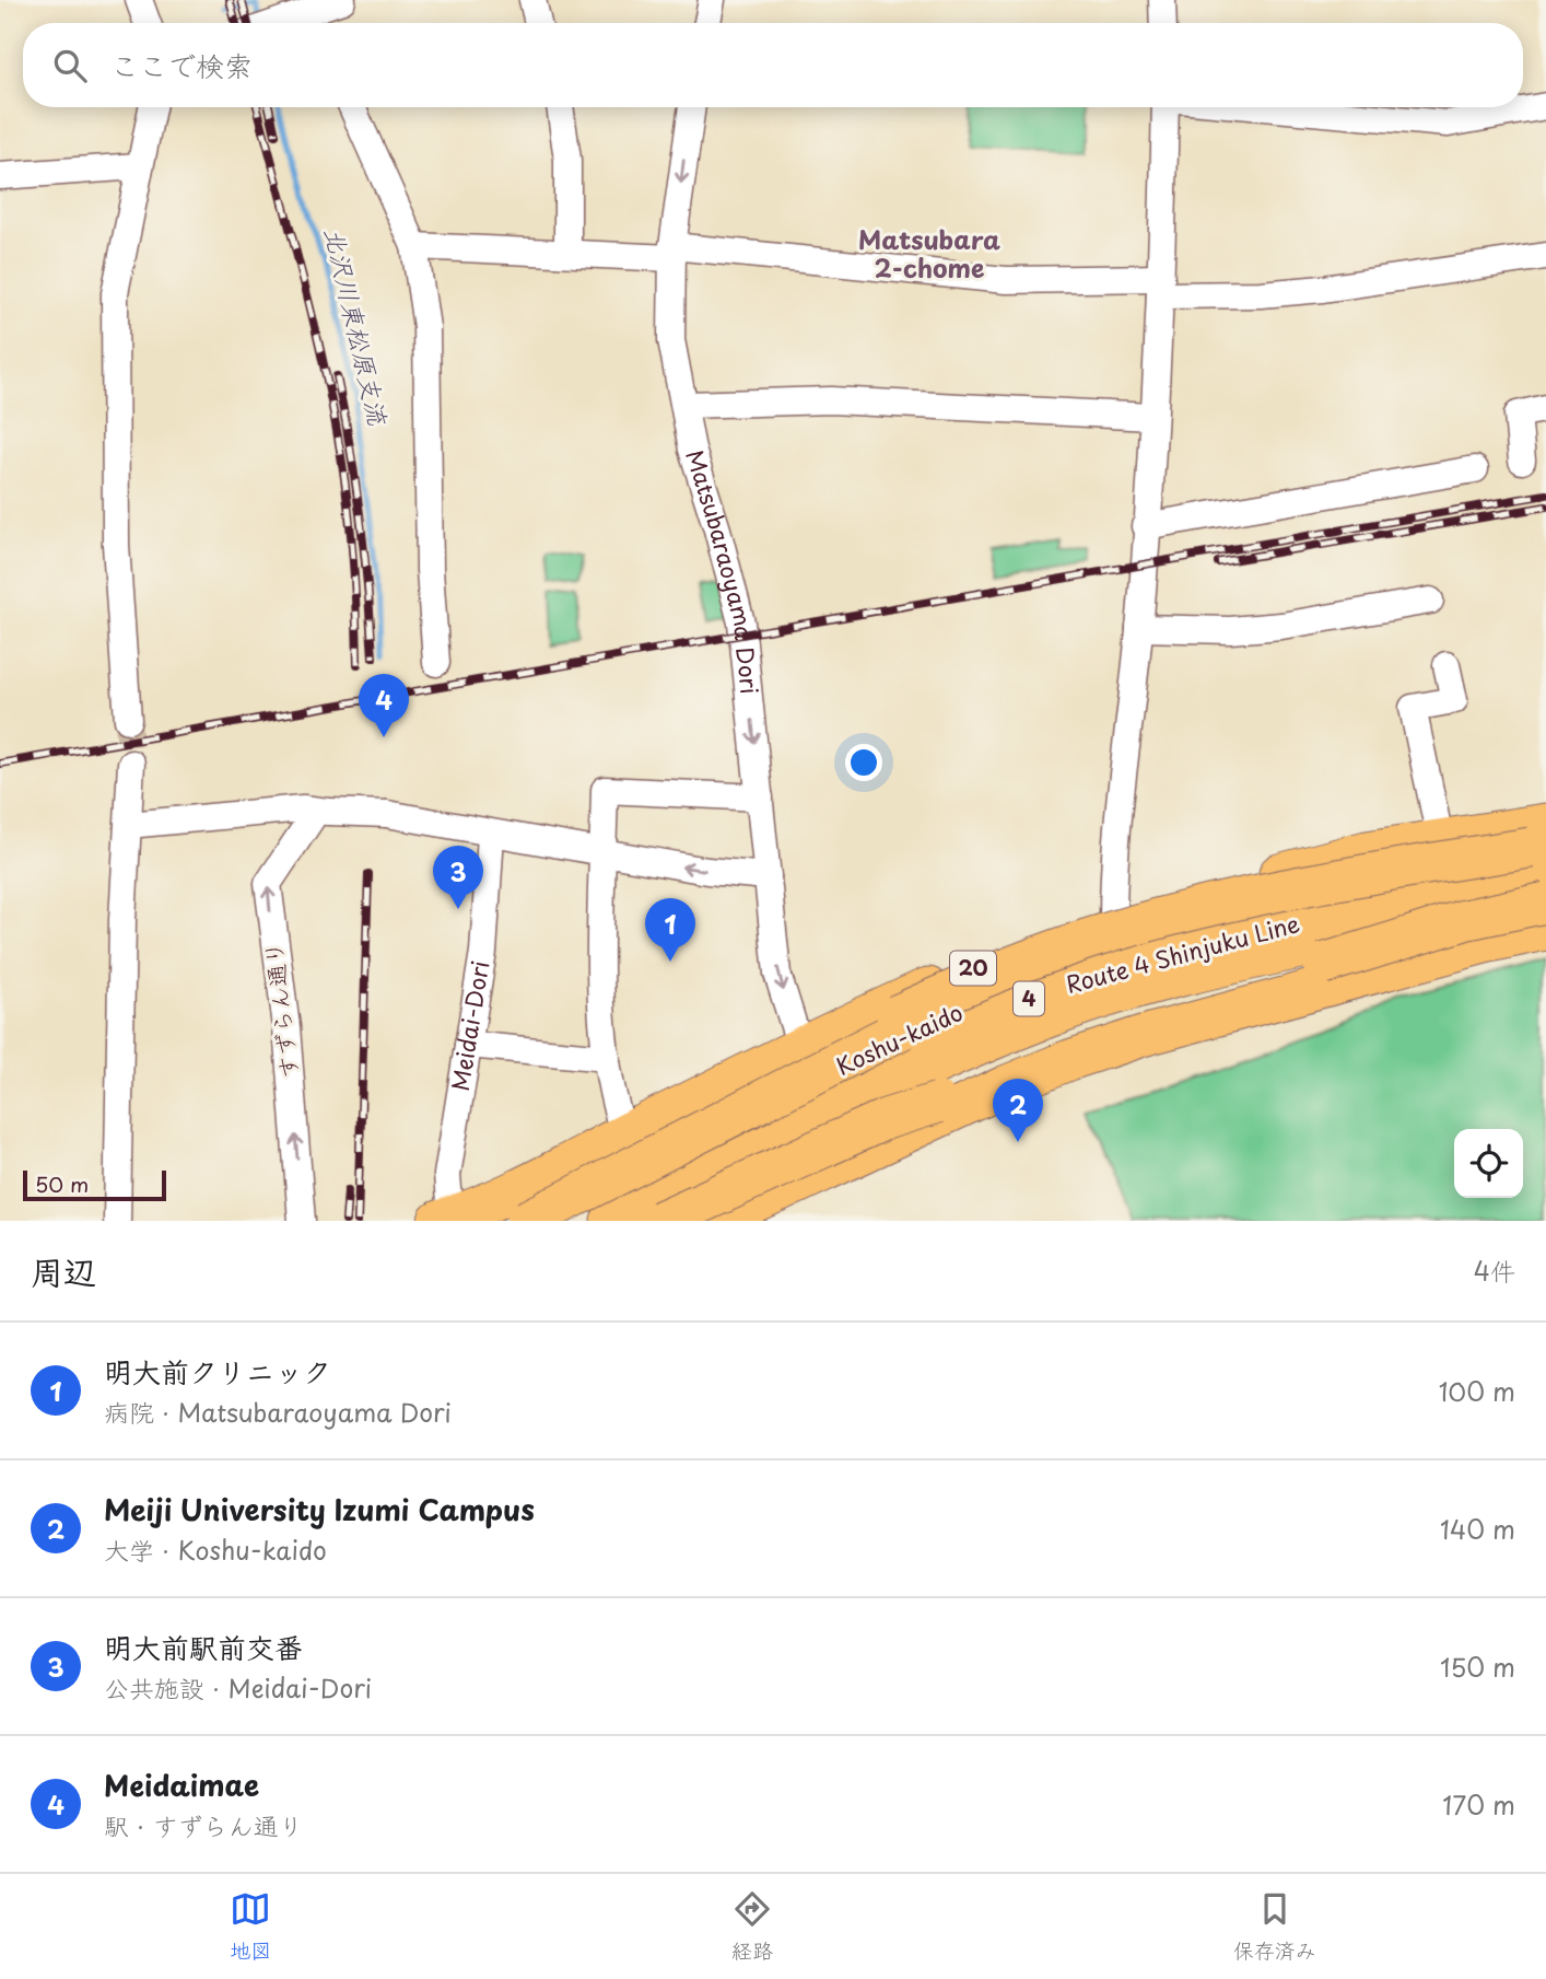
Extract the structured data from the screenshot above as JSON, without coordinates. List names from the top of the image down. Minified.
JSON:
{"streets":{"highway":["Route 4 Shinjuku Line","20","4","Koshu-kaido"],"street":["Matsubaraoyama Dori","すずらん通り","Meidai-Dori"]},"crossings":[["Matsubaraoyama Dori","20"],["20","Meidai-Dori"]],"districts":["Matsubara 2-chome"],"water":["北沢川東松原支流"],"scale_bar":"50 m","page":{"search":"ここで検索","pins":["4","3","1","2"],"scale":"50 m","heading":["周辺","4件"],"list":[{"mark":"1","name":"明大前クリニック","note":"病院 · Matsubaraoyama Dori","value":"100 m"},{"mark":"2","name":"Meiji University Izumi Campus","note":"大学 · Koshu-kaido","value":"140 m"},{"mark":"3","name":"明大前駅前交番","note":"公共施設 · Meidai-Dori","value":"150 m"},{"mark":"4","name":"Meidaimae","note":"駅 · すずらん通り","value":"170 m"}],"nav":["地図","経路","保存済み"]}}
